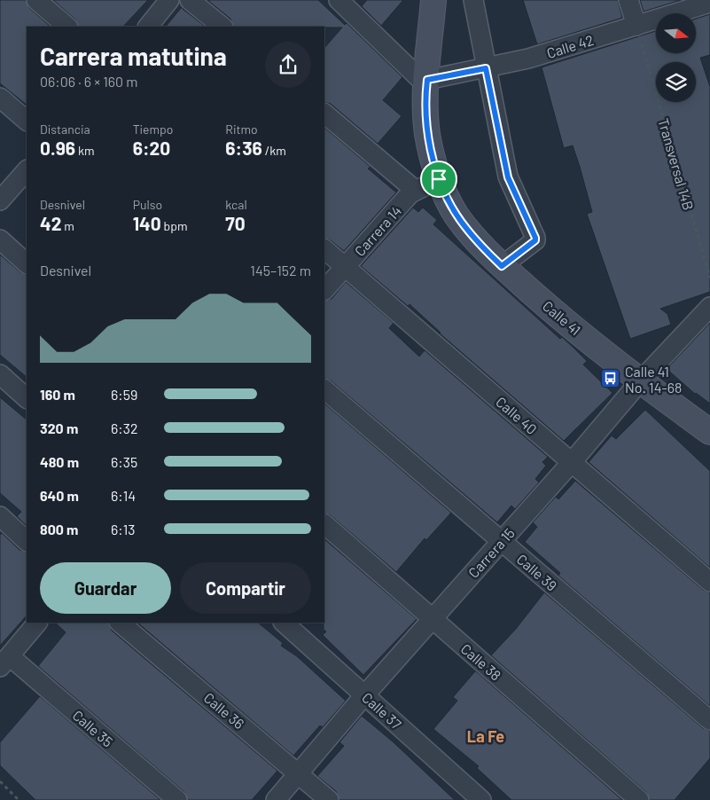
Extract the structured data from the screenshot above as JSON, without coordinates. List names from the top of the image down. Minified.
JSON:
{"streets":{"main road":["Calle 41"],"street":["Calle 42","Carrera 14","Calle 40","Carrera 15","Calle 39","Calle 38","Calle 36","Calle 37","Calle 35"],"path":["Transversal 14B"]},"crossings":[["Calle 42","Transversal 14B"],["Calle 42","Calle 41"],["Carrera 14","Calle 41"],["Carrera 14","Calle 40"],["Calle 41","Carrera 15"],["Calle 40","Carrera 15"],["Carrera 15","Calle 39"],["Carrera 15","Calle 38"],["Carrera 15","Calle 36"],["Carrera 15","Calle 37"]],"districts":["La Fe"],"places":{"bus stop":["Calle 41 No. 14-68"]},"north":"right","page":{"heading":["Carrera matutina","06:06 · 6 × 160 m"],"stats":[["Distancia","0.96 km"],["Tiempo","6:20"],["Ritmo","6:36 /km"],["Desnivel","42 m"],["Pulso","140 bpm"],["kcal","70"]],"chart":["Desnivel","145–152 m"],"list":[{"name":"160 m","note":"6:59"},{"name":"320 m","note":"6:32"},{"name":"480 m","note":"6:35"},{"name":"640 m","note":"6:14"},{"name":"800 m","note":"6:13"}],"buttons":["Guardar","Compartir"]}}
